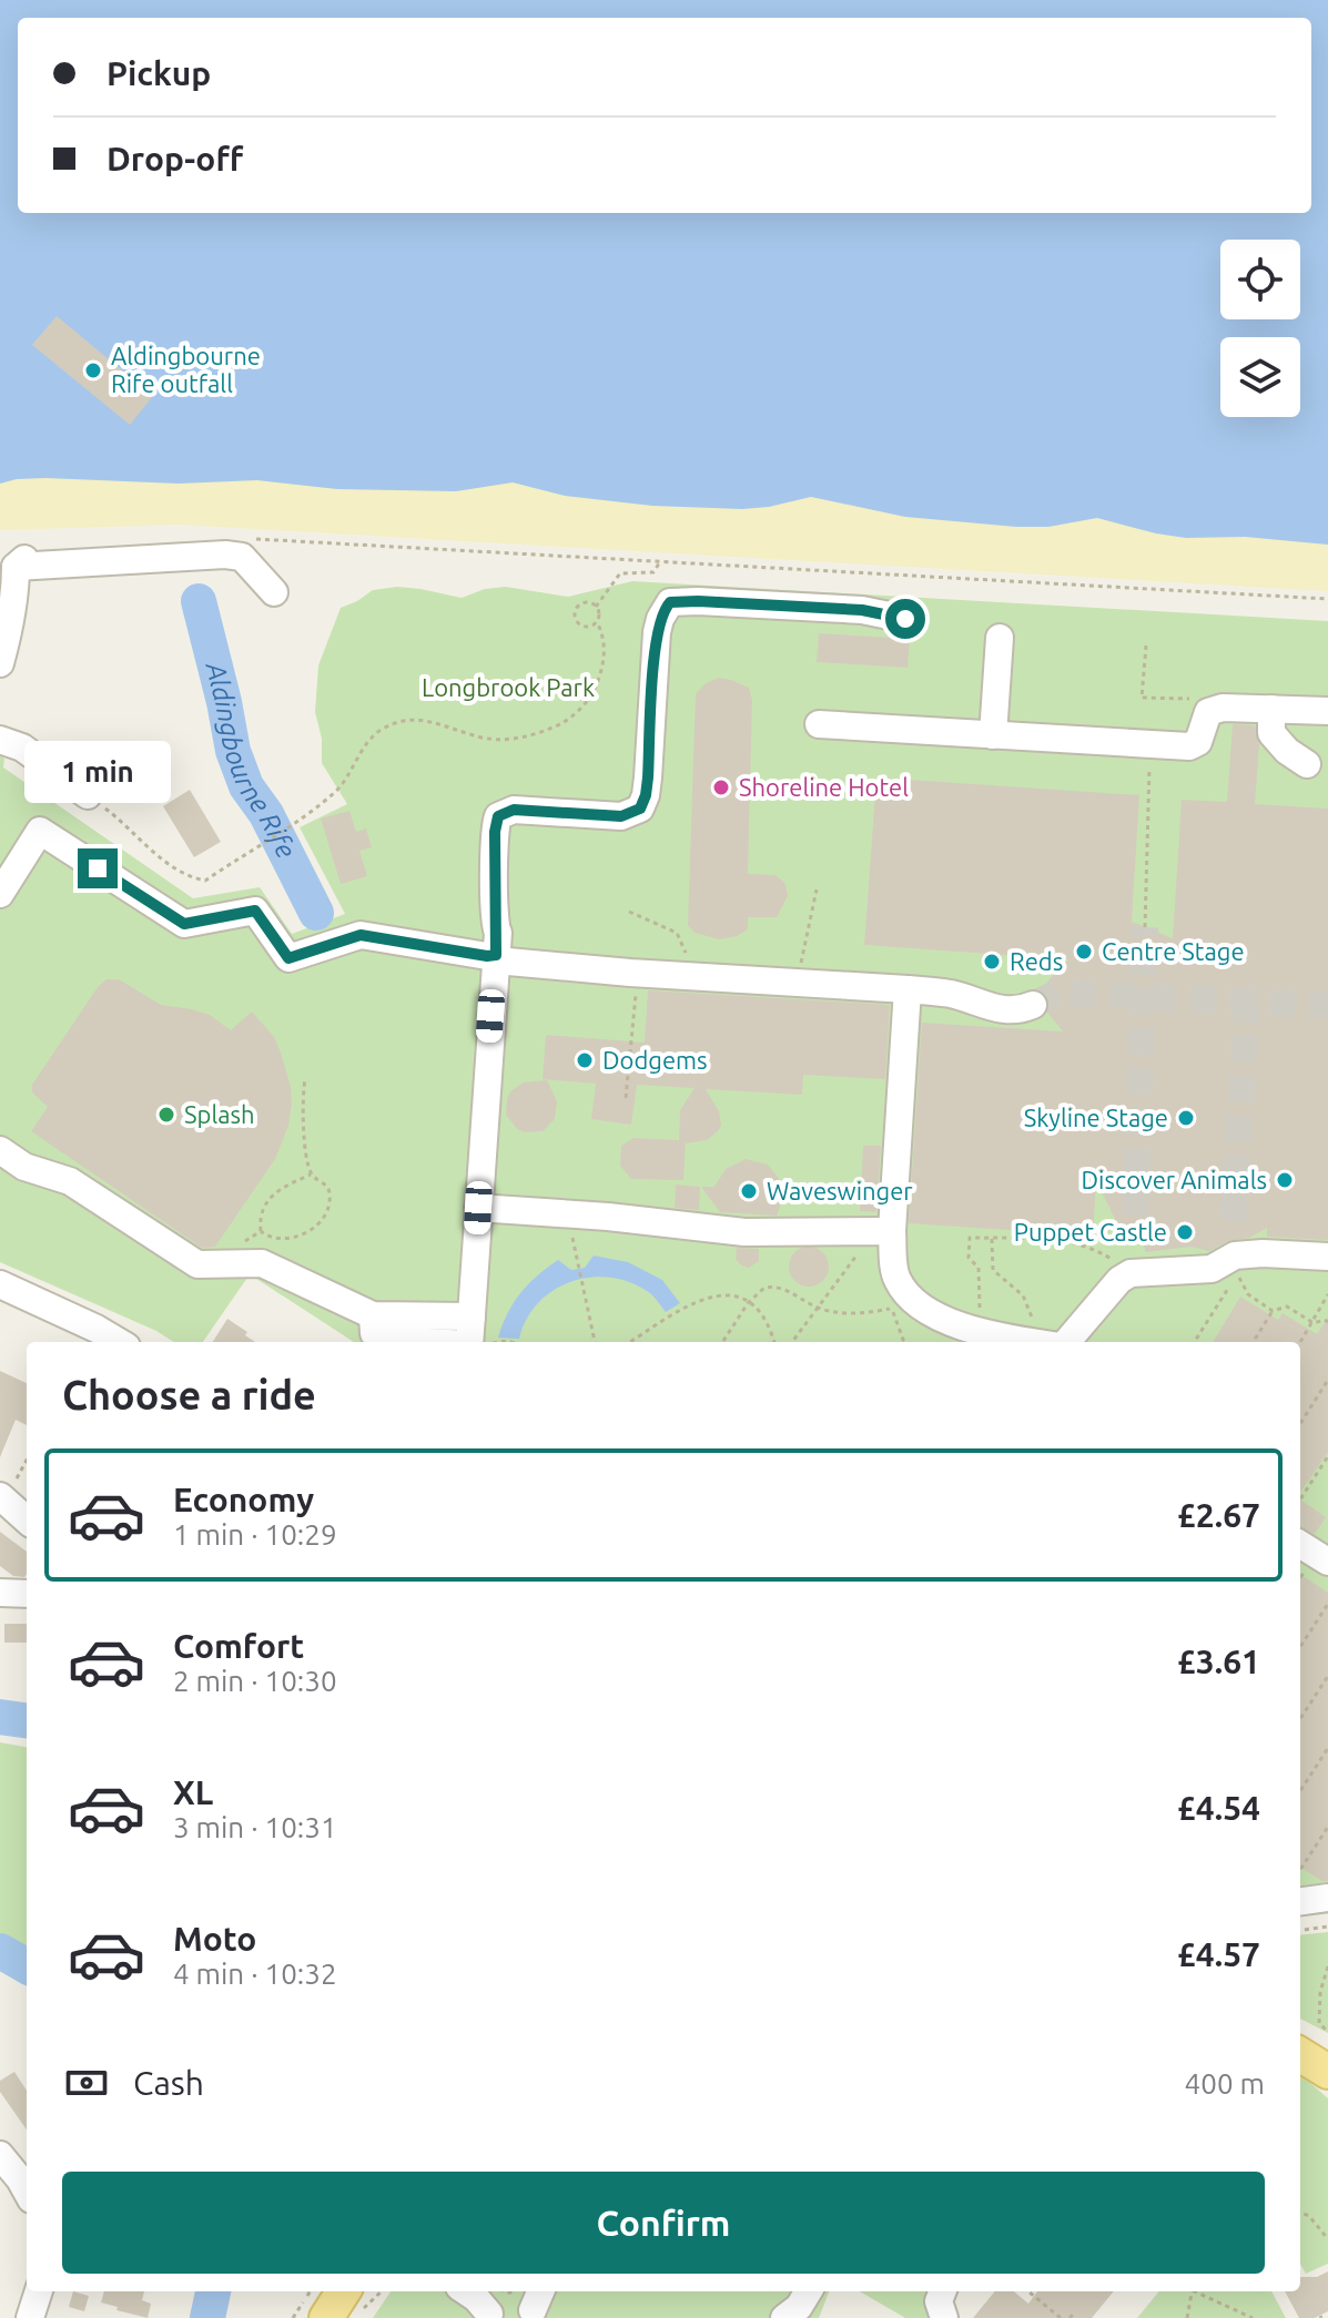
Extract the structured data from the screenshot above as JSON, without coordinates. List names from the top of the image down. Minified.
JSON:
{"water":["Aldingbourne Rife"],"parks":["Longbrook Park"],"places":["Aldingbourne Rife outfall","Shoreline Hotel","Centre Stage","Reds","Dodgems","Splash","Skyline Stage","Discover Animals","Waveswinger","Puppet Castle"],"page":{"banner":["Pickup","Drop-off"],"bubble":"1 min","heading":"Choose a ride","list":[{"name":"Economy","note":"1 min · 10:29","value":"£2.67"},{"name":"Comfort","note":"2 min · 10:30","value":"£3.61"},{"name":"XL","note":"3 min · 10:31","value":"£4.54"},{"name":"Moto","note":"4 min · 10:32","value":"£4.57"}],"pay":["Cash","400 m"],"buttons":"Confirm"}}
